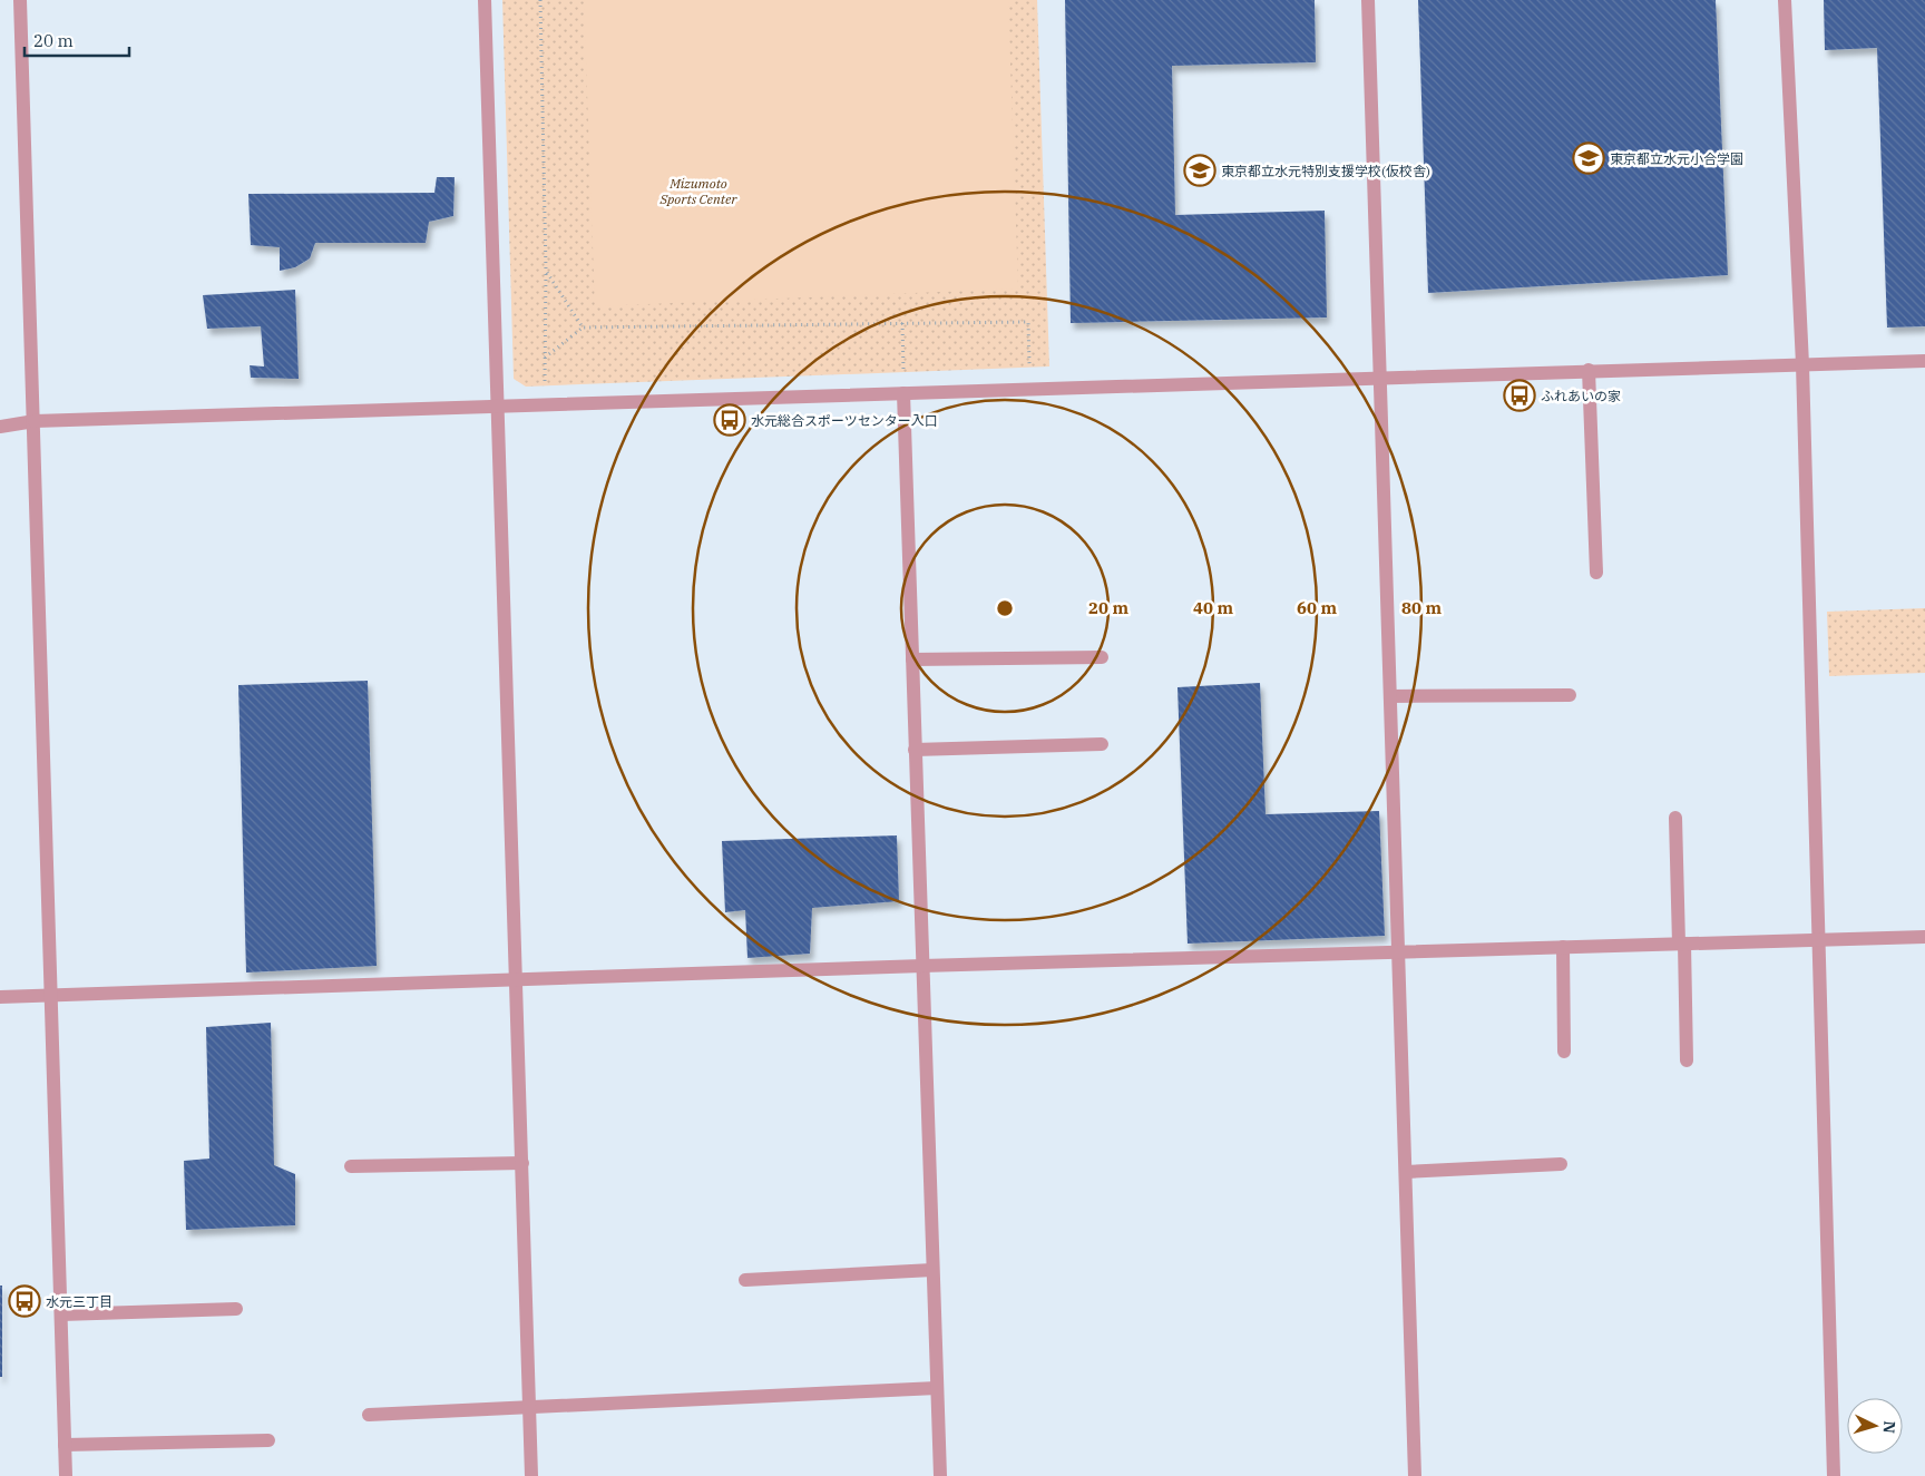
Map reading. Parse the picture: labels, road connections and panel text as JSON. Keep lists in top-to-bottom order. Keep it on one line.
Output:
{"parks":["Mizumoto Sports Center"],"places":{"school or university":["東京都立水元小合学園","東京都立水元特別支援学校(仮校舎)"],"bus stop":["ふれあいの家","水元総合スポーツセンター入口","水元三丁目"]},"scale_bar":"20 m","north":"right","rings":["20 m","40 m","60 m","80 m"]}
